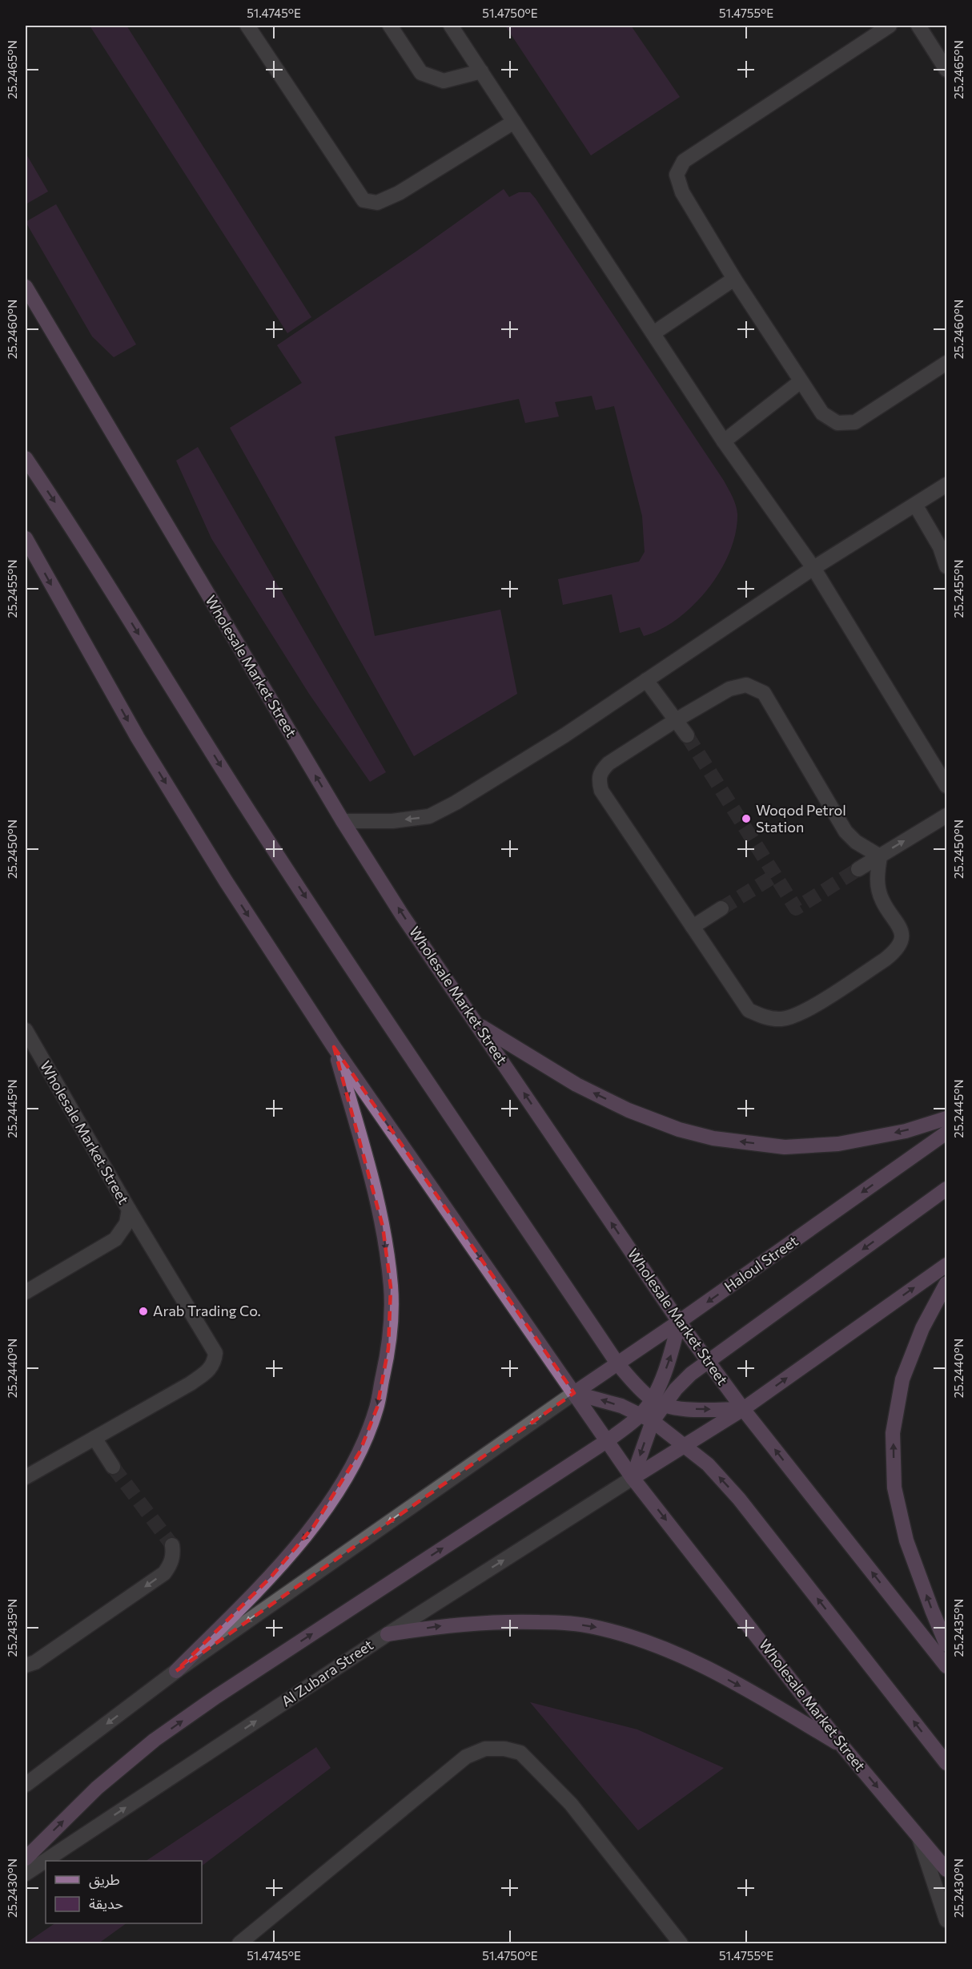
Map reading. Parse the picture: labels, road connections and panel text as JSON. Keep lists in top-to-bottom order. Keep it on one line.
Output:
{"streets":{"main road":["Wholesale Market Street","Haloul Street"],"street":["Al Zubara Street"]},"crossings":[["Wholesale Market Street","Haloul Street"],["Wholesale Market Street","Al Zubara Street"]],"places":["Woqod Petrol Station","Arab Trading Co."],"legend":["طريق","حديقة"],"coordinates":["51.4745°E","51.4750°E","51.4755°E","25.2465°N","25.2460°N","25.2455°N","25.2450°N","25.2445°N","25.2440°N","25.2435°N","25.2430°N"]}
